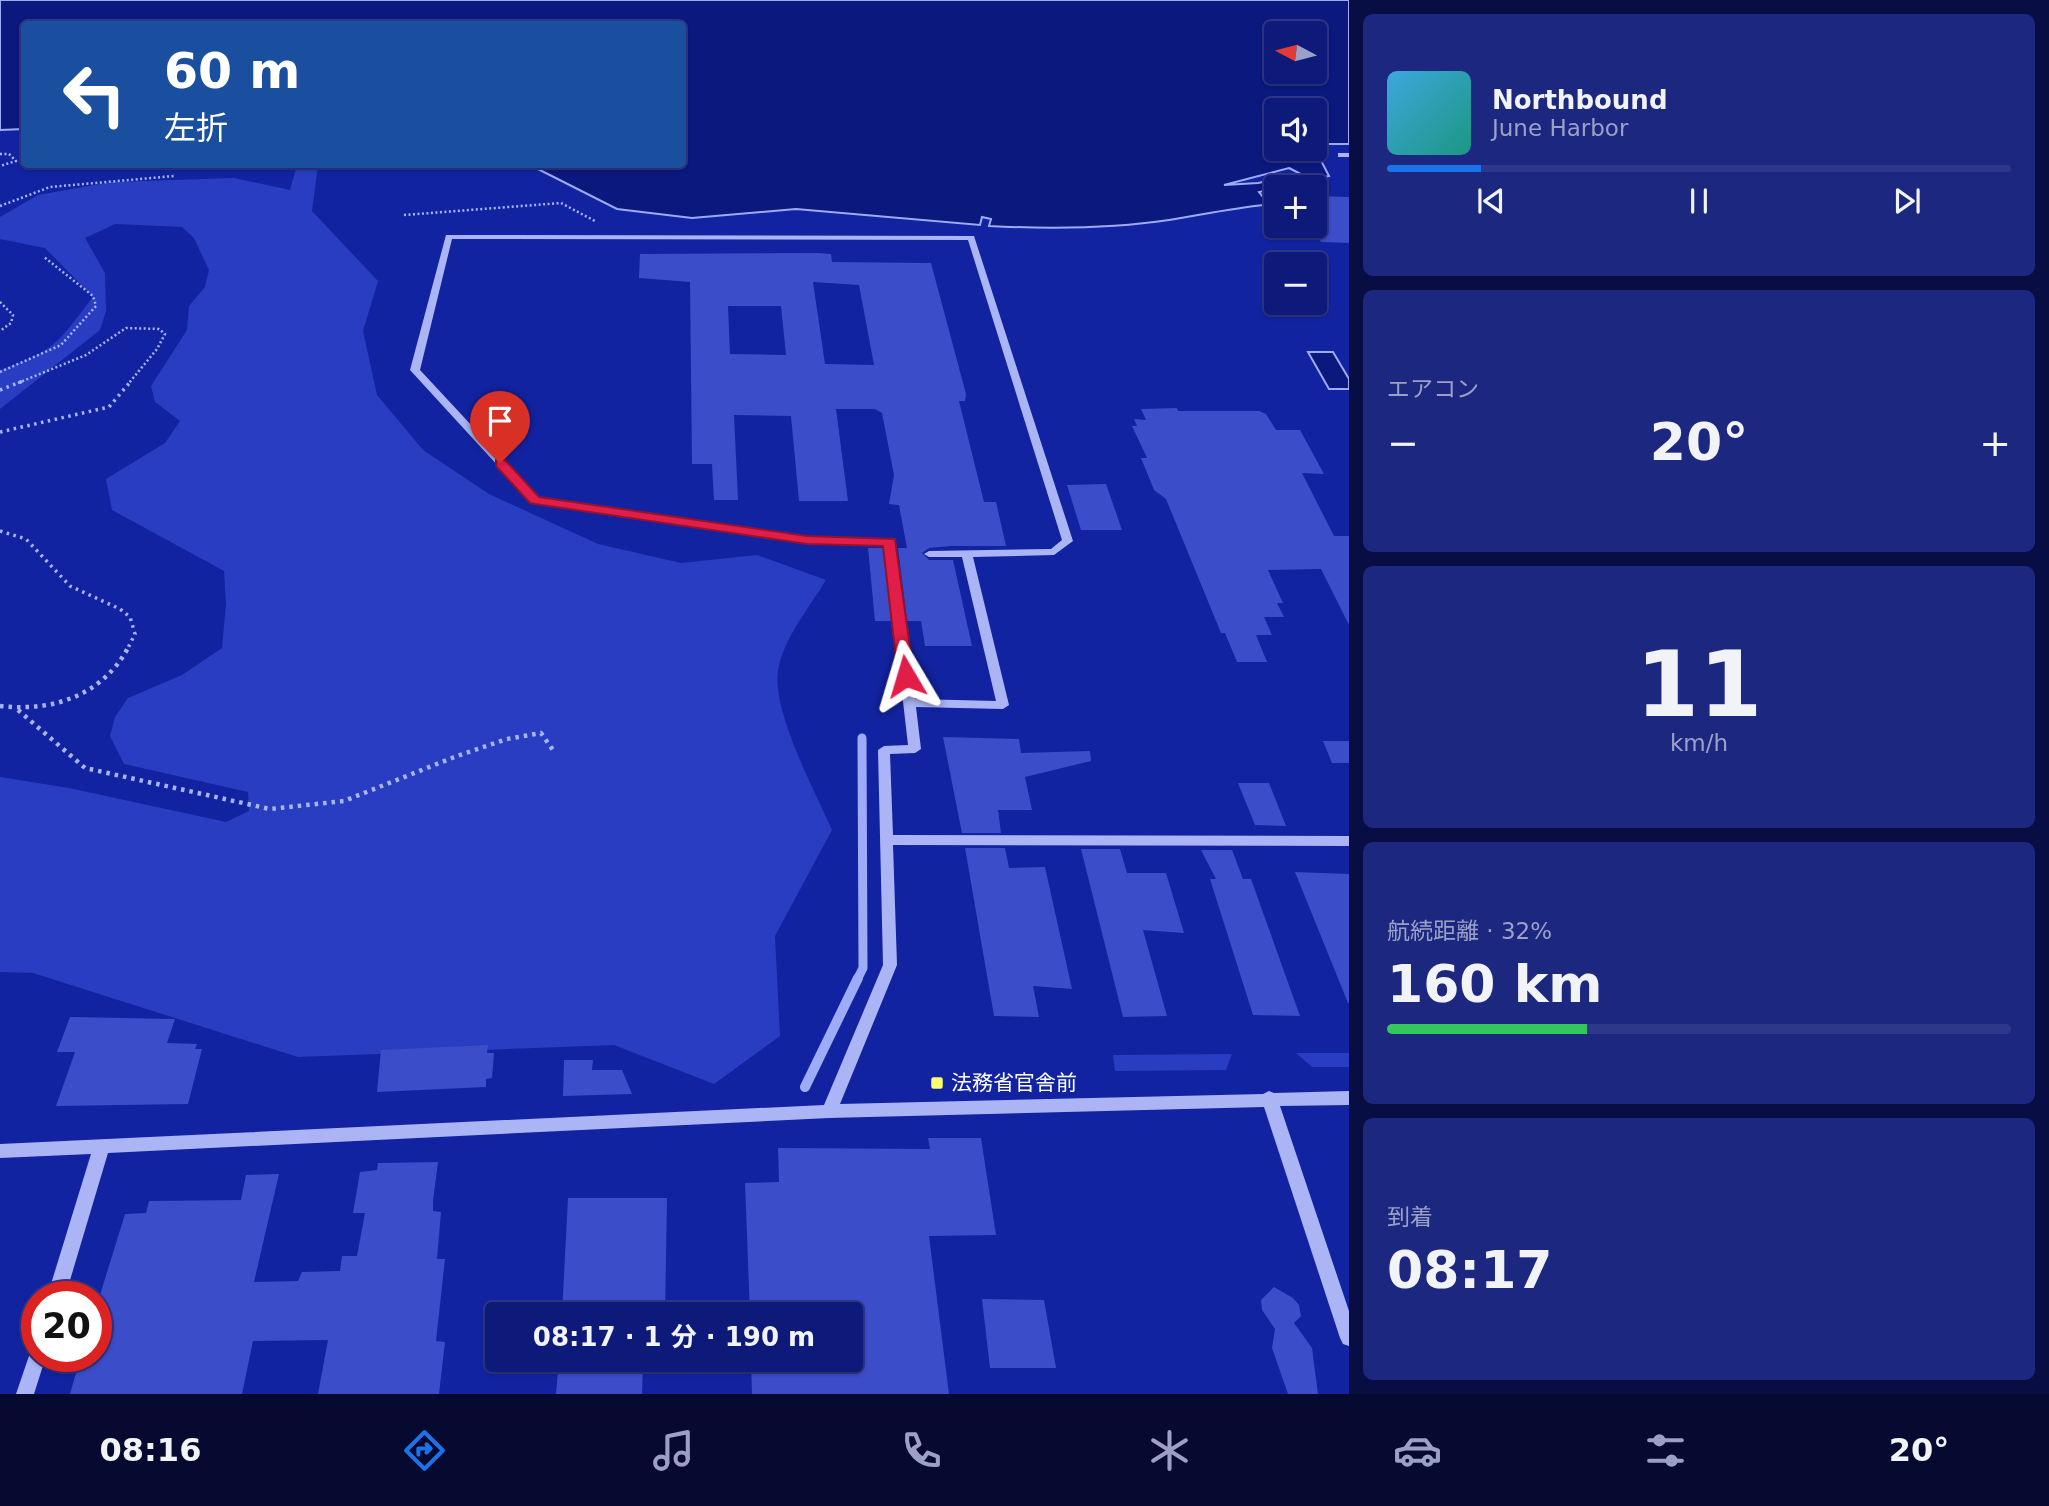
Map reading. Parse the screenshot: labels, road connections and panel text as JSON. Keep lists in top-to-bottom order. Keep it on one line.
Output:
{"places":{"transit":["法務省官舎前"]},"north":"left","page":{"map_buttons":["+","−"],"turn":["60 m","左折"],"song":["Northbound","June Harbor"],"tile":["エアコン",["11","km/h"],["航続距離 · 32%","160 km"],["到着","08:17"]],"heat":["−","20°","+"],"limit":"20","trip":"08:17 · 1 分 · 190 m","tabs":["08:16","20°"]}}
